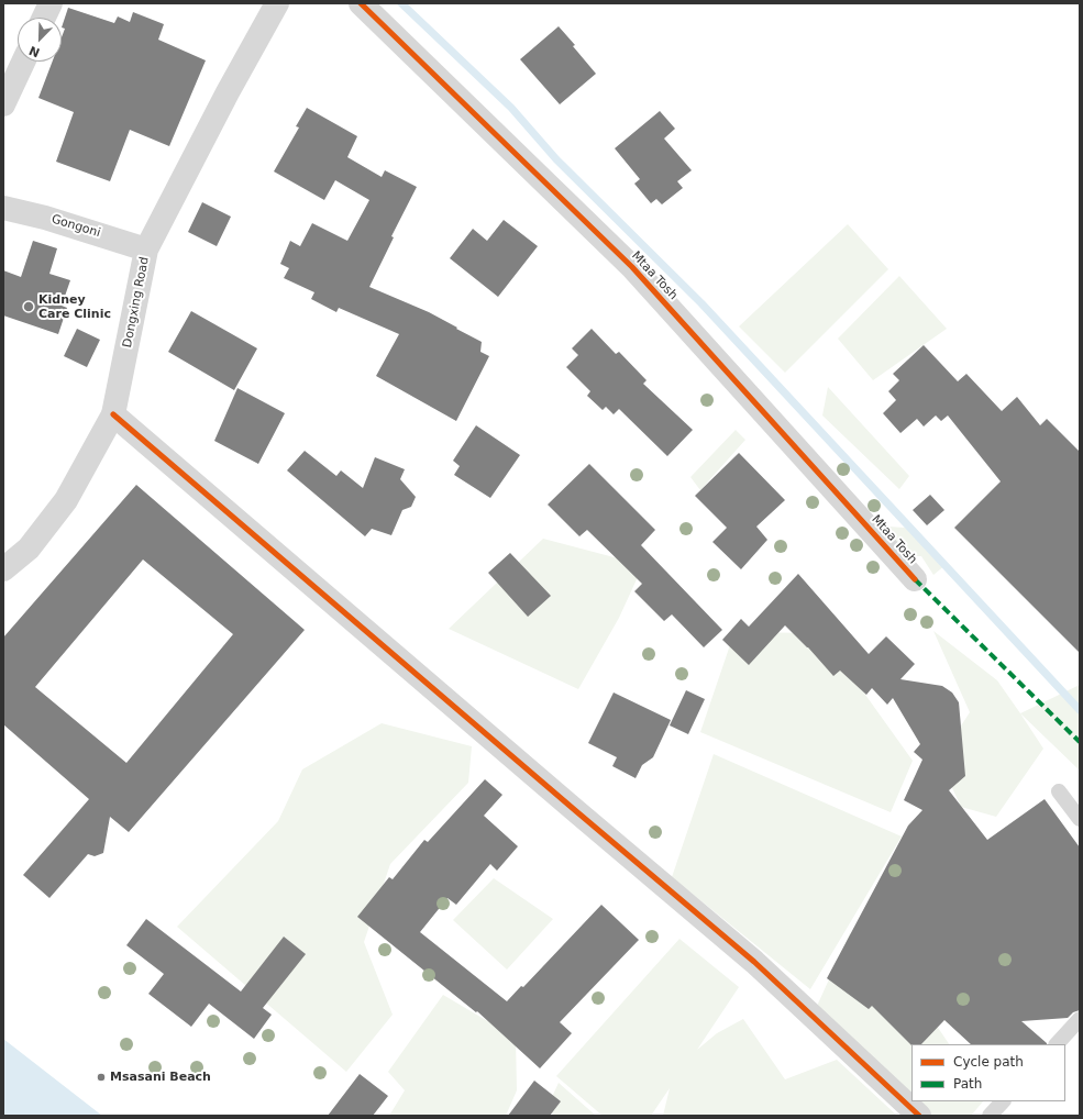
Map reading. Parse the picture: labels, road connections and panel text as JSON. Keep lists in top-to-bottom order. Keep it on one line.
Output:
{"streets":{"street":["Gongoni","Mtaa Tosh","Dongxing Road"]},"crossings":[["Gongoni","Dongxing Road"]],"places":["Kidney Care Clinic","Msasani Beach"],"legend":["Cycle path","Path"],"north":"bottom left"}
